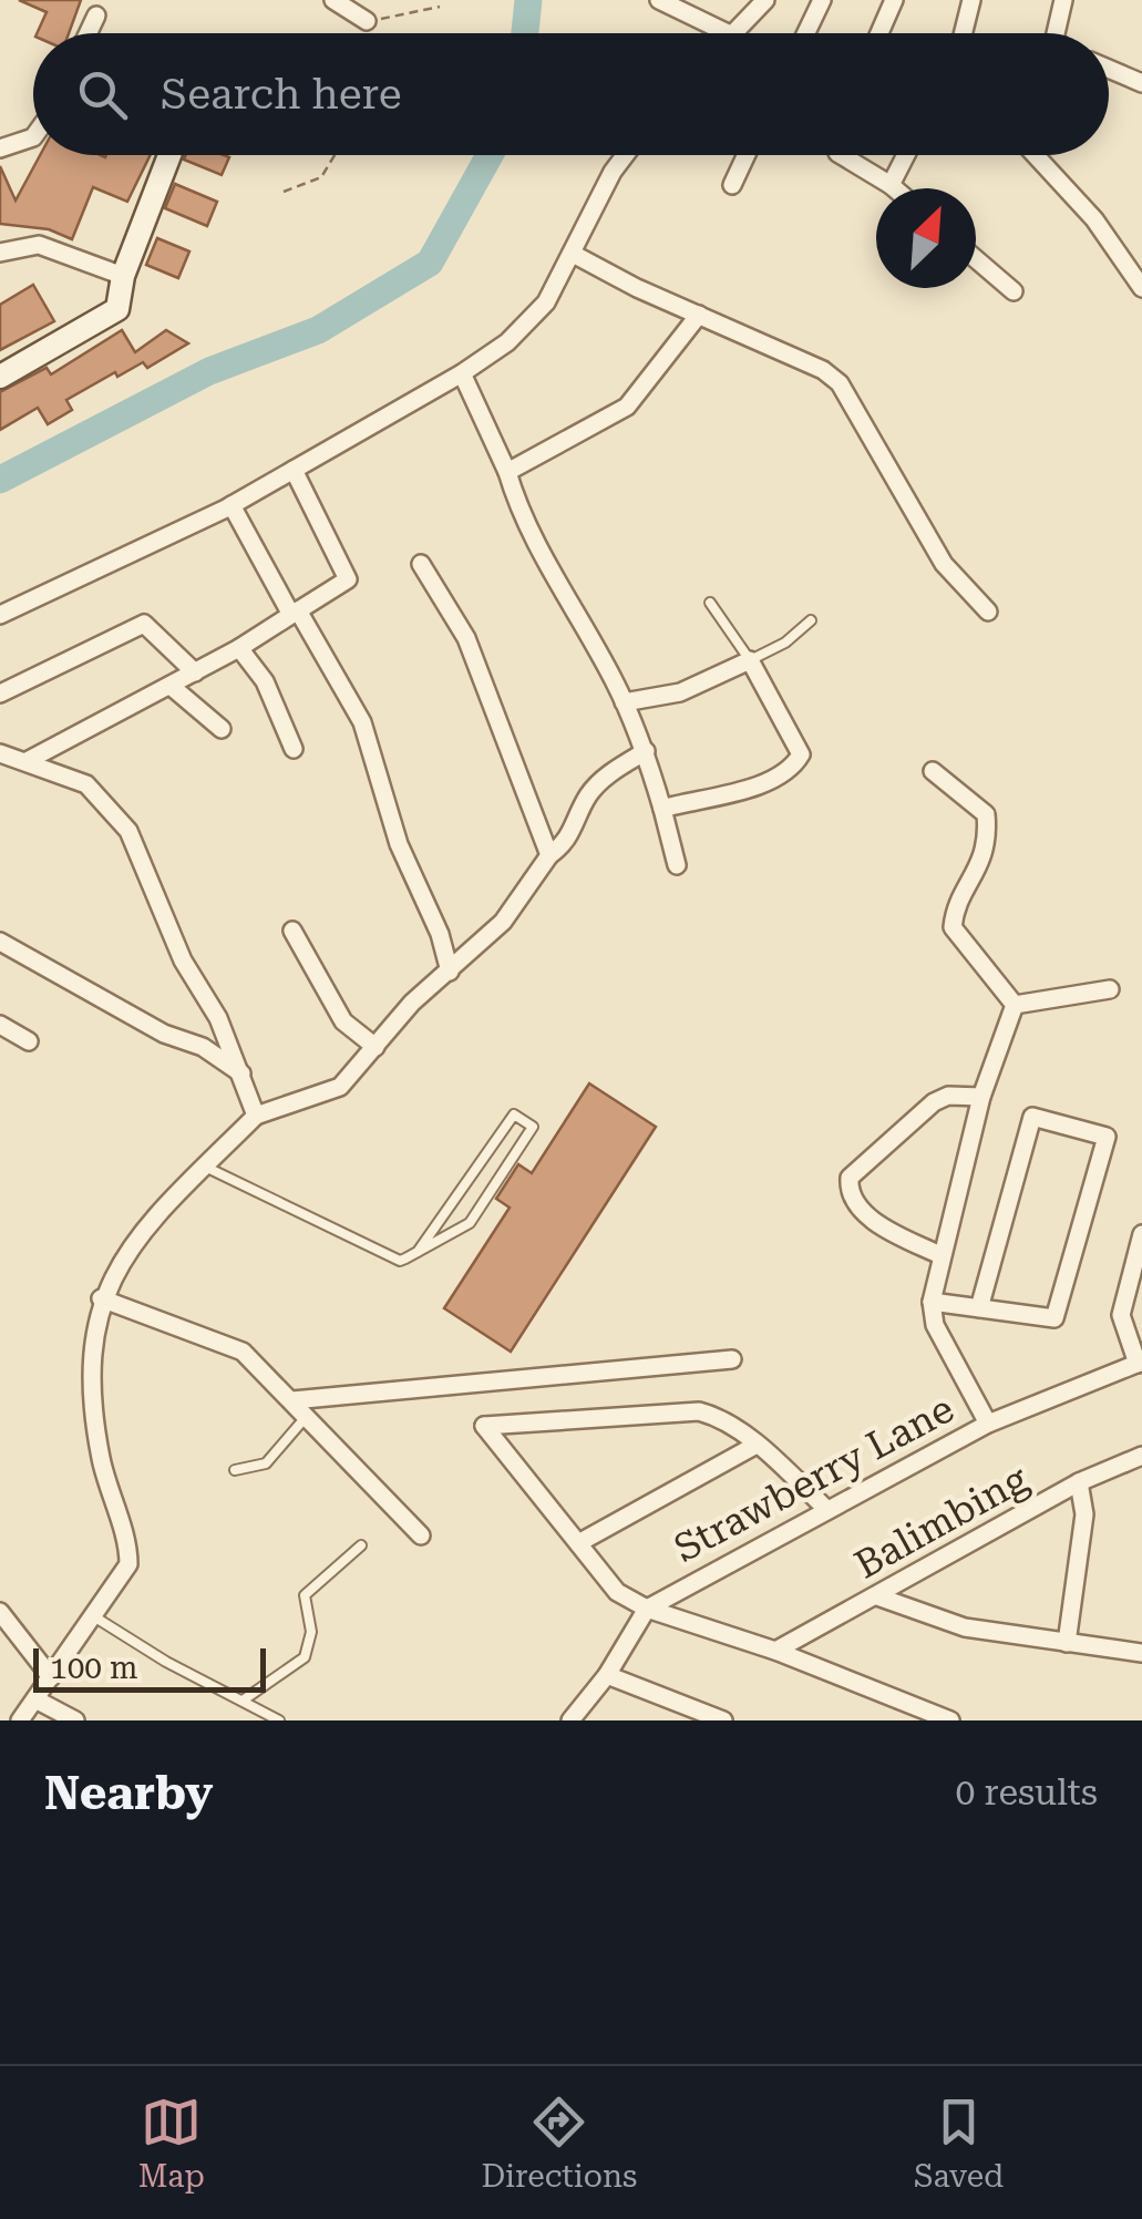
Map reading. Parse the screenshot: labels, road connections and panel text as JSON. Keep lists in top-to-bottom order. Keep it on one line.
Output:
{"streets":{"street":["Strawberry Lane","Balimbing"]},"scale_bar":"100 m","north":"top right","page":{"search":"Search here","scale":"100 m","heading":["Nearby","0 results"],"nav":["Map","Directions","Saved"]}}
